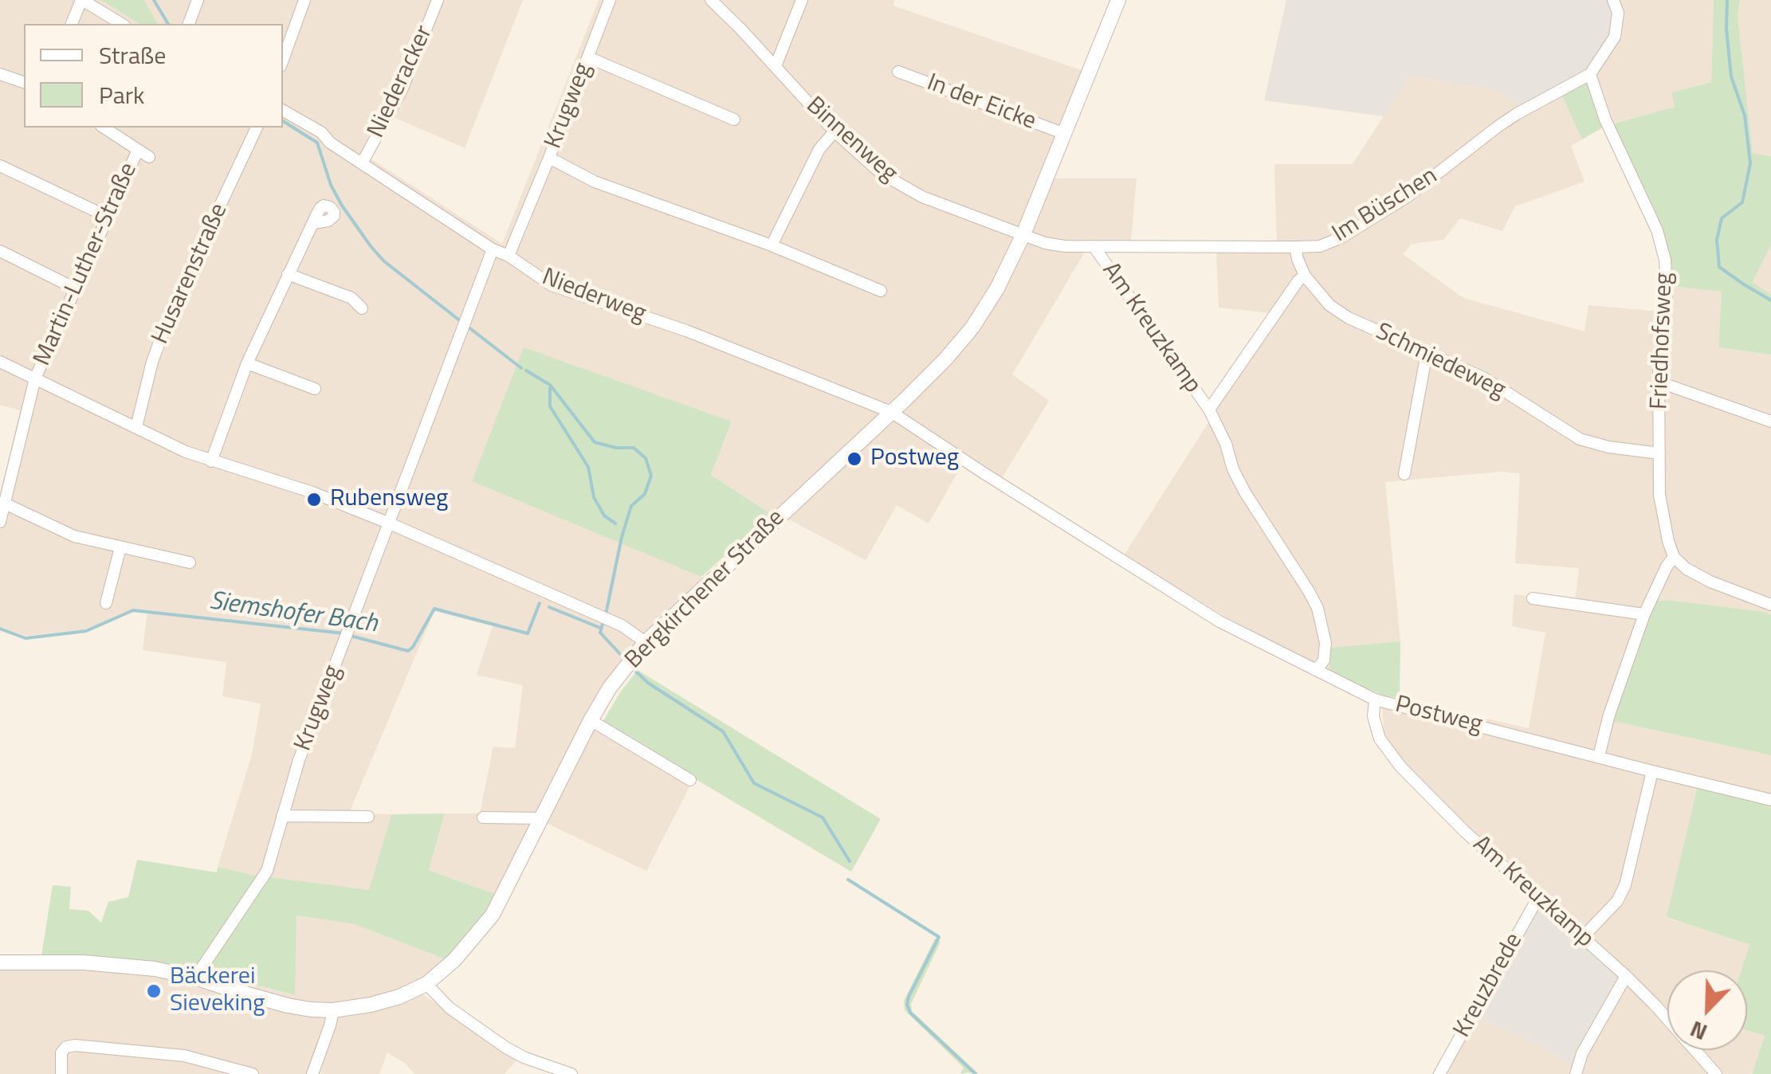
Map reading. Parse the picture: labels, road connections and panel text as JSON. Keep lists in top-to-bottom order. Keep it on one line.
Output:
{"streets":{"street":["Niederacker","In der Eicke","Krugweg","Binnenweg","Im Büschen","Martin-Luther-Straße","Husarenstraße","Niederweg","Am Kreuzkamp","Friedhofsweg","Schmiedeweg","Bergkirchener Straße","Postweg","Kreuzbrede"]},"crossings":[["Niederacker","Niederweg"],["In der Eicke","Bergkirchener Straße"],["Krugweg","Niederweg"],["Krugweg","Bergkirchener Straße"],["Binnenweg","Im Büschen"],["Binnenweg","Bergkirchener Straße"],["Im Büschen","Am Kreuzkamp"],["Im Büschen","Friedhofsweg"],["Im Büschen","Schmiedeweg"],["Im Büschen","Bergkirchener Straße"],["Niederweg","Bergkirchener Straße"],["Niederweg","Postweg"],["Am Kreuzkamp","Schmiedeweg"],["Am Kreuzkamp","Postweg"],["Am Kreuzkamp","Kreuzbrede"],["Friedhofsweg","Schmiedeweg"],["Bergkirchener Straße","Postweg"]],"water":["Siemshofer Bach"],"places":["Postweg","Rubensweg","Bäckerei Sieveking"],"legend":["Straße","Park"],"north":"bottom left"}
